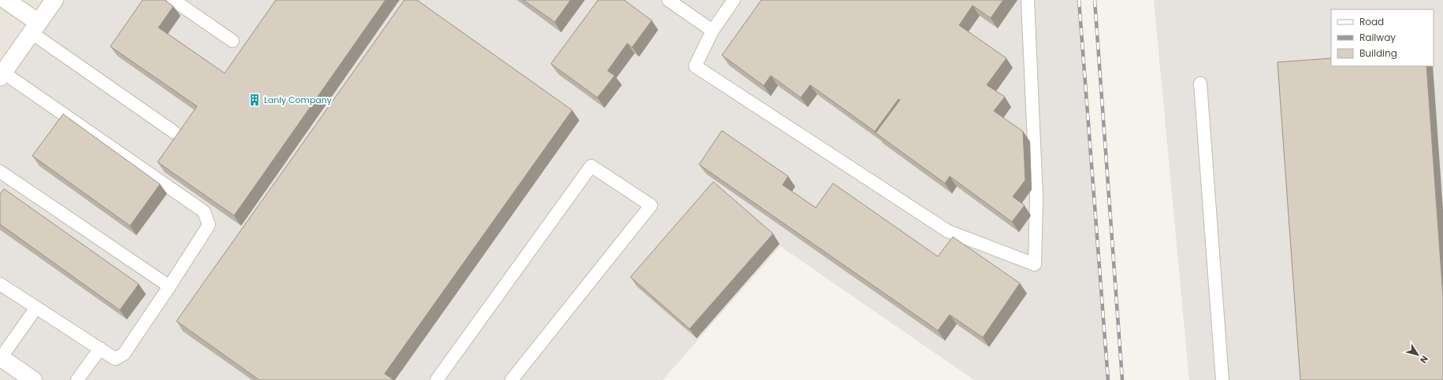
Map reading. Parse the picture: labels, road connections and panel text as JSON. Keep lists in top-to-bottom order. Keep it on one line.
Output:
{"places":{"building":["Lanly Company"]},"legend":["Road","Railway","Building"],"north":"bottom right"}
